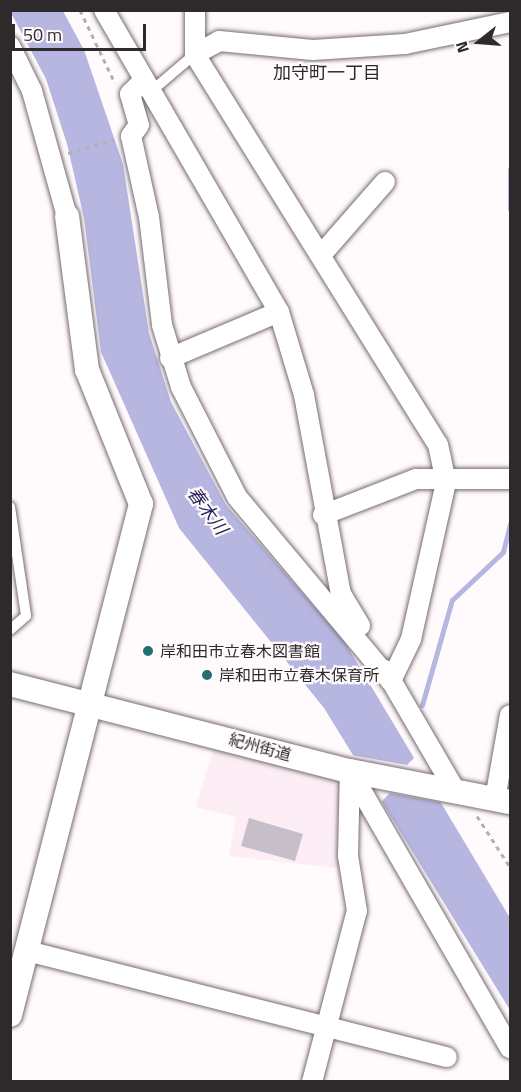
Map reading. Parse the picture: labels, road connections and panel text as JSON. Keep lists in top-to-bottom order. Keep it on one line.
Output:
{"streets":{"street":["紀州街道"]},"districts":["加守町一丁目"],"water":["春木川"],"places":["岸和田市立春木図書館","岸和田市立春木保育所"],"scale_bar":"50 m","north":"left"}
